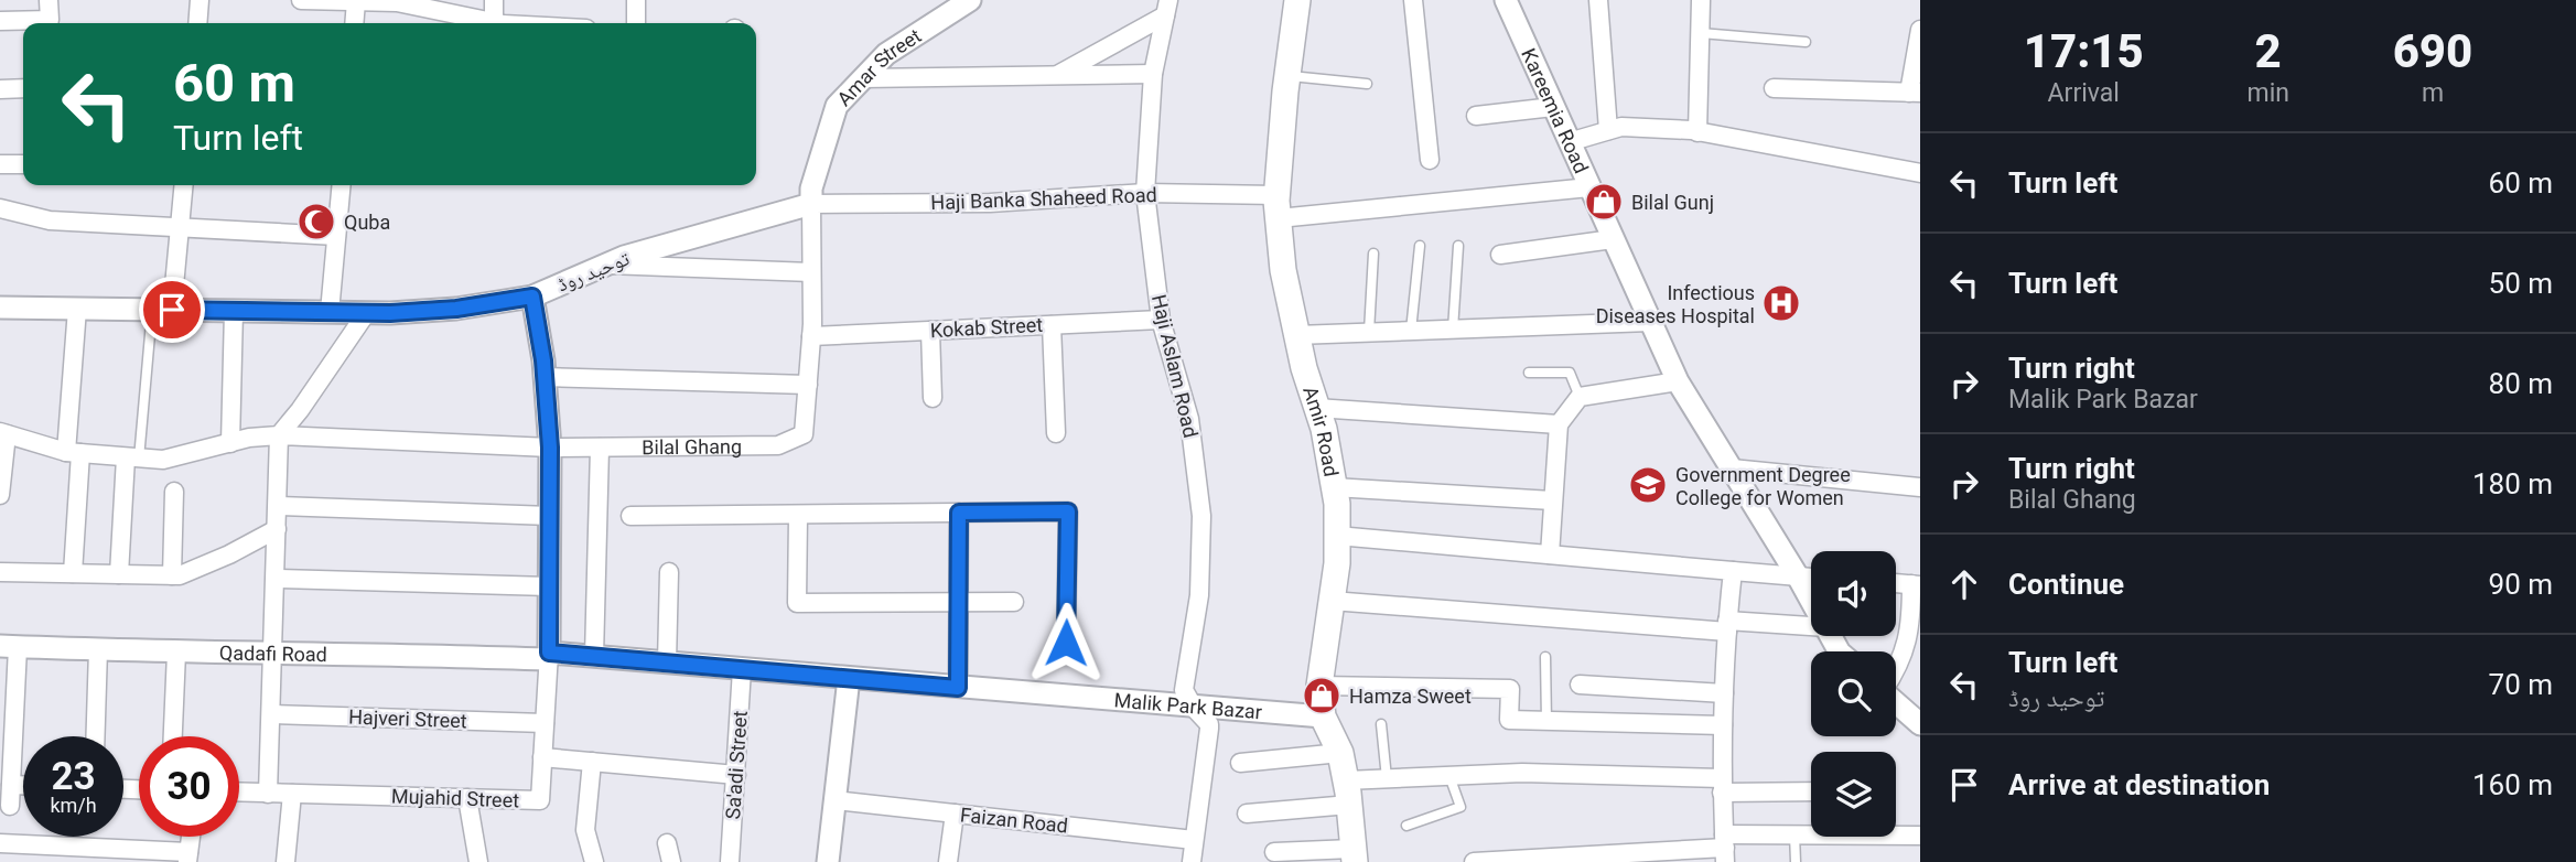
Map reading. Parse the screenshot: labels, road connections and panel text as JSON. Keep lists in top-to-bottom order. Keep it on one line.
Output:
{"streets":{"main road":["Amir Road"],"street":["Amar Street","Kareemia Road","Haji Banka Shaheed Road","توحید روڈ","Kokab Street","Haji Aslam Road","Bilal Ghang","Qadafi Road","Malik Park Bazar","Hajveri Street","Sa'adi Street","Mujahid Street","Faizan Road"]},"crossings":[["Amar Street","Haji Banka Shaheed Road"],["Amar Street","توحید روڈ"],["Amar Street","Bilal Ghang"],["Kareemia Road","Haji Banka Shaheed Road"],["Haji Banka Shaheed Road","توحید روڈ"],["Haji Banka Shaheed Road","Haji Aslam Road"],["Haji Banka Shaheed Road","Amir Road"],["Haji Banka Shaheed Road","Bilal Ghang"],["توحید روڈ","Bilal Ghang"],["Kokab Street","Haji Aslam Road"],["Kokab Street","Bilal Ghang"],["Haji Aslam Road","Malik Park Bazar"],["Haji Aslam Road","Faizan Road"],["Amir Road","Malik Park Bazar"],["Qadafi Road","Malik Park Bazar"],["Qadafi Road","Mujahid Street"],["Malik Park Bazar","Sa'adi Street"],["Malik Park Bazar","Mujahid Street"],["Hajveri Street","Mujahid Street"]],"places":{"shop":["Bilal Gunj","Hamza Sweet"],"mosque":["Quba"],"hospital":["Infectious Diseases Hospital"],"school or university":["Government Degree College for Women"]},"page":{"eta":["17:15","Arrival","2","min","690","m"],"turn":["60 m","Turn left"],"list":[{"name":"Turn left","value":"60 m"},{"name":"Turn left","value":"50 m"},{"name":"Turn right","note":"Malik Park Bazar","value":"80 m"},{"name":"Turn right","note":"Bilal Ghang","value":"180 m"},{"name":"Continue","value":"90 m"},{"name":"Turn left","note":"توحید روڈ","value":"70 m"},{"name":"Arrive at destination","value":"160 m"}],"speed":"23 km/h","limit":"30"}}
